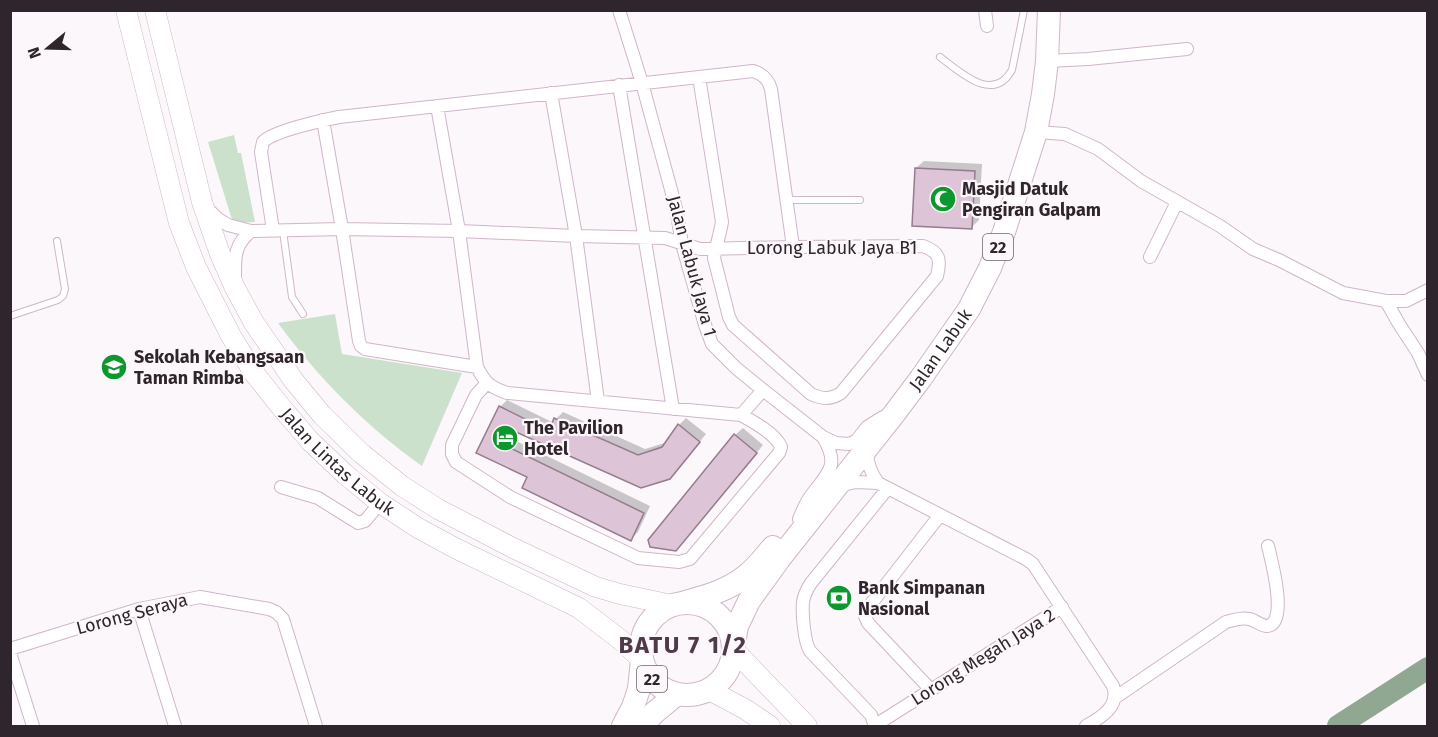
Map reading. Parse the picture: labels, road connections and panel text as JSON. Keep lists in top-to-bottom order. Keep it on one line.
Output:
{"streets":{"highway":["22","Jalan Labuk"],"main road":["Jalan Lintas Labuk"],"street":["Lorong Labuk Jaya B1","Jalan Labuk Jaya 1","Lorong Seraya","Lorong Megah Jaya 2"]},"crossings":[["22","Jalan Labuk"],["22","Jalan Lintas Labuk"],["Lorong Labuk Jaya B1","Jalan Labuk Jaya 1"],["Jalan Labuk","Jalan Lintas Labuk"]],"districts":["BATU 7 1/2"],"places":{"mosque":["Masjid Datuk Pengiran Galpam"],"school or university":["Sekolah Kebangsaan Taman Rimba"],"hotel":["The Pavilion Hotel"],"bank":["Bank Simpanan Nasional"]},"north":"left"}
